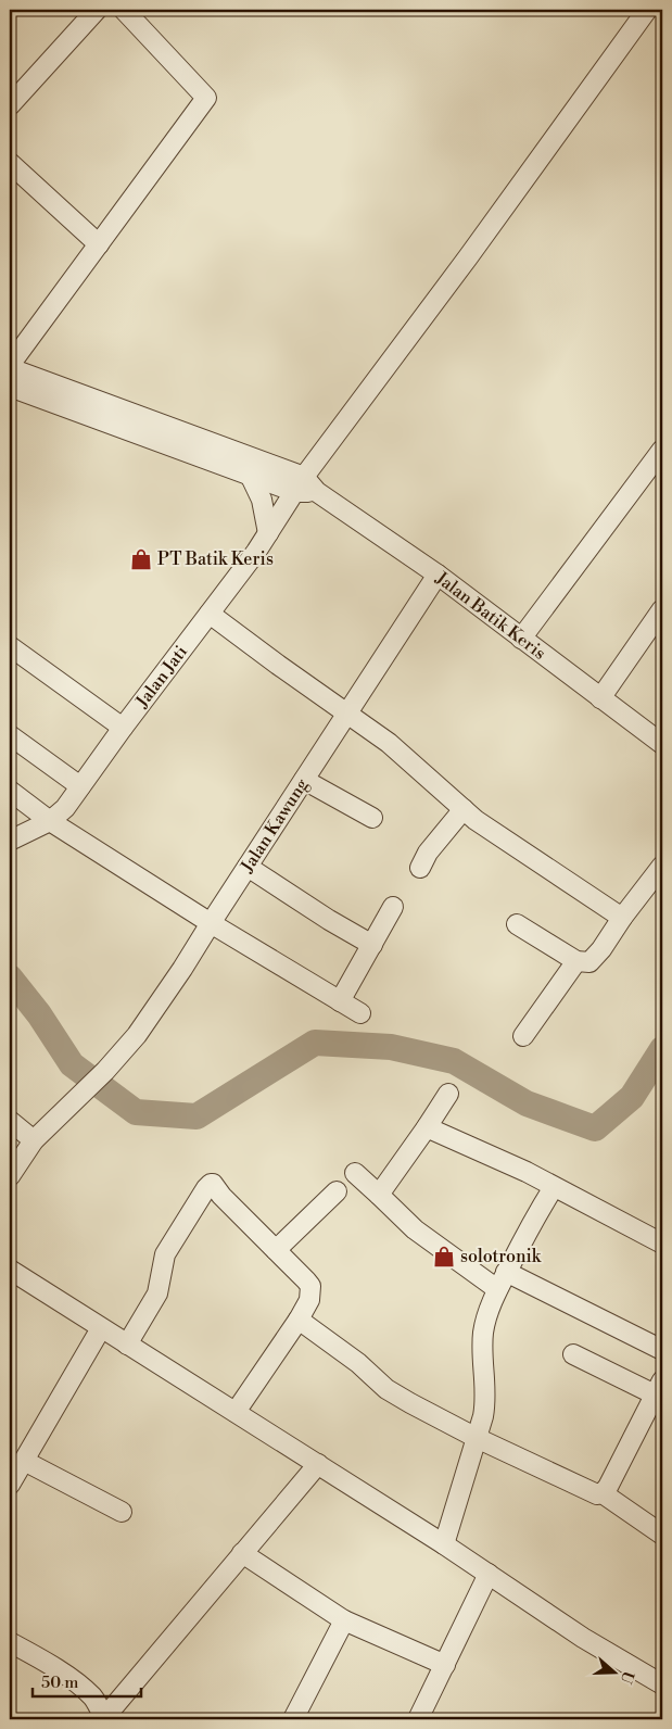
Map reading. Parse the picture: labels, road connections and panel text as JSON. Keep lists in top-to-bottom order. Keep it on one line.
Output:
{"streets":{"street":["Jalan Batik Keris","Jalan Jati","Jalan Kawung"]},"crossings":[["Jalan Batik Keris","Jalan Jati"],["Jalan Batik Keris","Jalan Kawung"]],"places":{"shop":["PT Batik Keris","solotronik"]},"scale_bar":"50 m","north":"right"}
